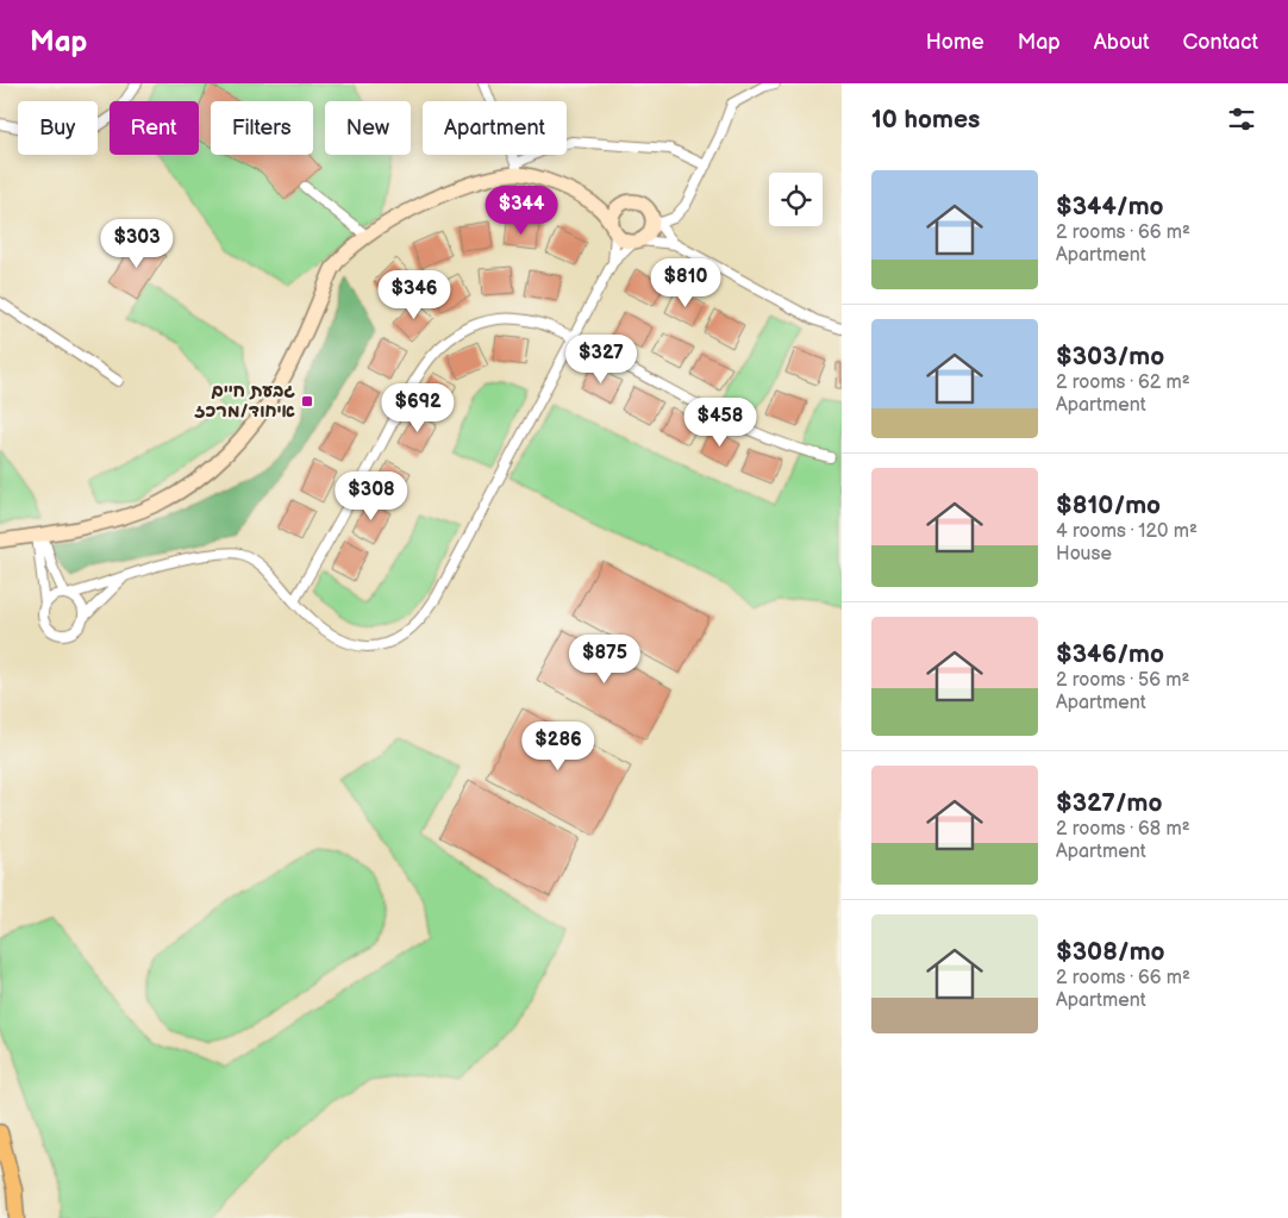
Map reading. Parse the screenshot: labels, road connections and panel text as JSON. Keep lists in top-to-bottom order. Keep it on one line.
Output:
{"places":{"transit":["גבעת חיים איחוד/מרכז"]},"page":{"header":"Map","nav":["Home","Map","About","Contact"],"heading":"10 homes","chip":["Buy","Rent","Filters","New","Apartment"],"list":[{"name":"$344/mo","note":"2 rooms · 66 m² · Apartment"},{"name":"$303/mo","note":"2 rooms · 62 m² · Apartment"},{"name":"$810/mo","note":"4 rooms · 120 m² · House"},{"name":"$346/mo","note":"2 rooms · 56 m² · Apartment"},{"name":"$327/mo","note":"2 rooms · 68 m² · Apartment"},{"name":"$308/mo","note":"2 rooms · 66 m² · Apartment"}],"price":["$344","$303","$810","$346","$327","$692","$458","$308","$875","$286"]}}
